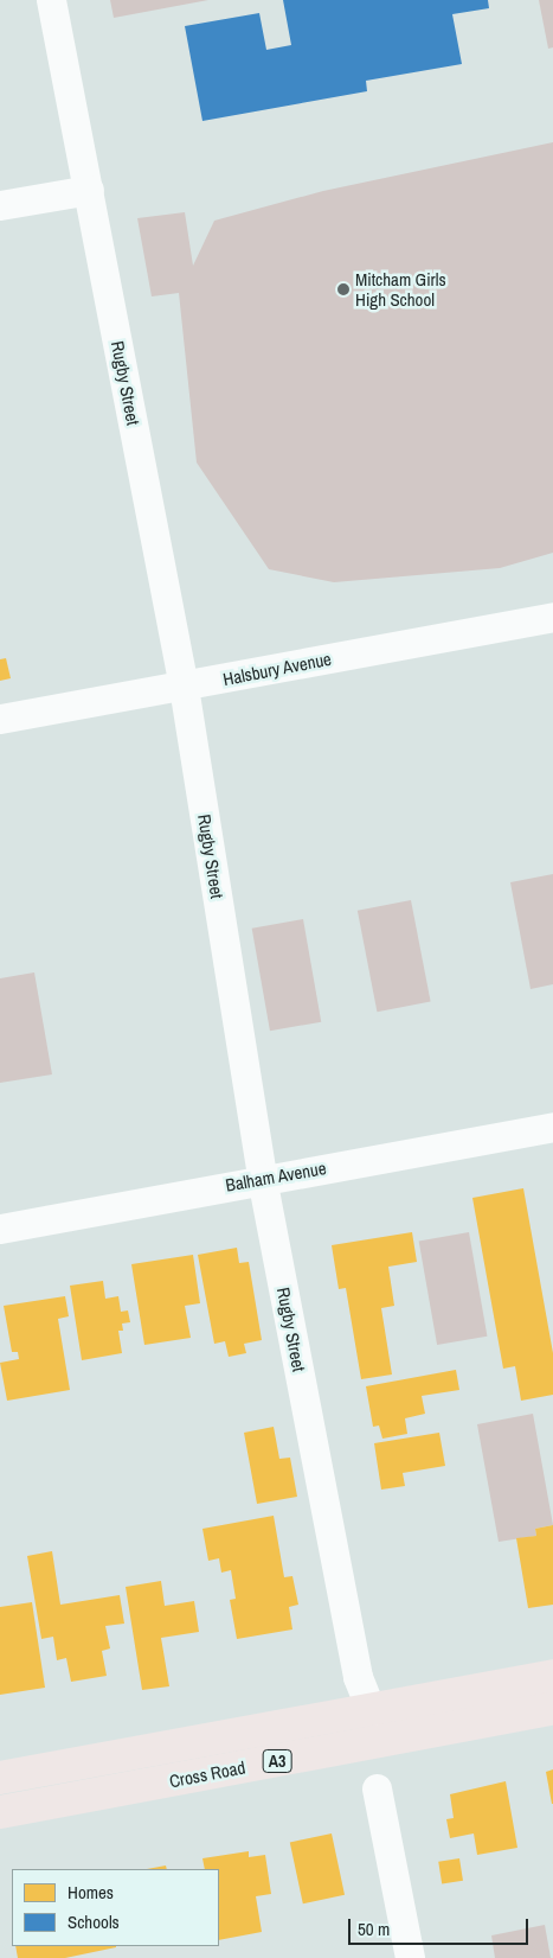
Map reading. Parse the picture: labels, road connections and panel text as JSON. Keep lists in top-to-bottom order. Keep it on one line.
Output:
{"streets":{"highway":["A3","Cross Road"],"street":["Rugby Street","Halsbury Avenue","Balham Avenue"]},"crossings":[["Rugby Street","Halsbury Avenue"],["Rugby Street","Balham Avenue"],["Rugby Street","Cross Road"]],"places":["Mitcham Girls High School"],"legend":["Homes","Schools"],"scale_bar":"50 m"}
